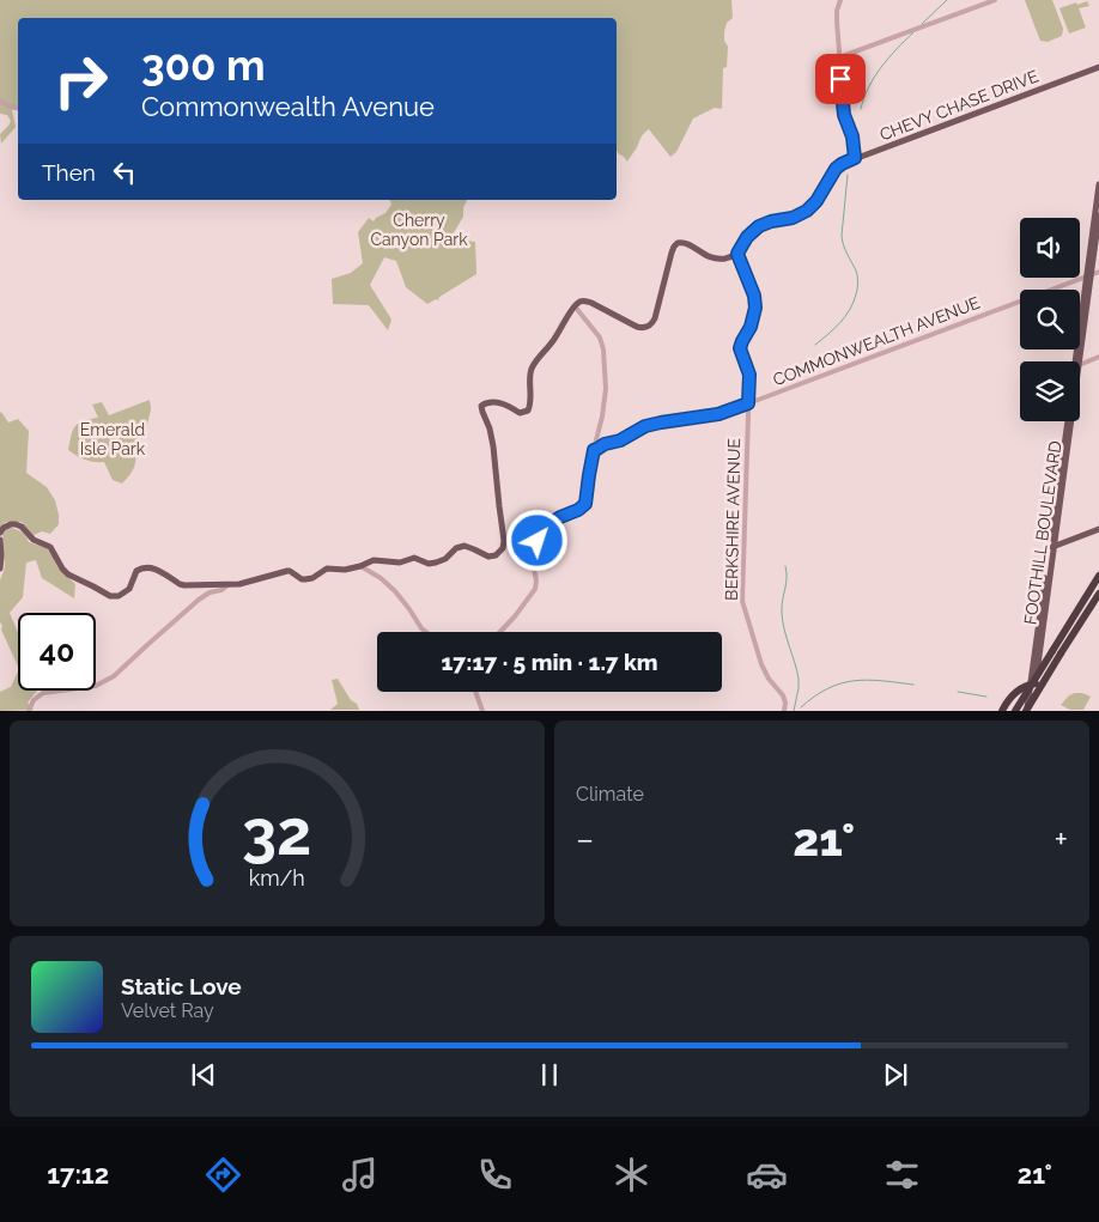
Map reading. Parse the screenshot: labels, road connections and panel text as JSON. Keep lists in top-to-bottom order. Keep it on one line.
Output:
{"streets":{"main road":["CHEVY CHASE DRIVE","FOOTHILL BOULEVARD"],"street":["COMMONWEALTH AVENUE","BERKSHIRE AVENUE"]},"crossings":[["CHEVY CHASE DRIVE","BERKSHIRE AVENUE"],["COMMONWEALTH AVENUE","BERKSHIRE AVENUE"],["COMMONWEALTH AVENUE","FOOTHILL BOULEVARD"]],"parks":["Cherry Canyon Park","Emerald Isle Park"],"page":{"turn":["300 m","Commonwealth Avenue"],"then":"Then","limit":"40","trip":"17:17 · 5 min · 1.7 km","tile":"Climate","heat":["−","21°","+"],"song":["Static Love","Velvet Ray"],"tabs":["17:12","21°"],"gauge":["32","km/h"]}}
